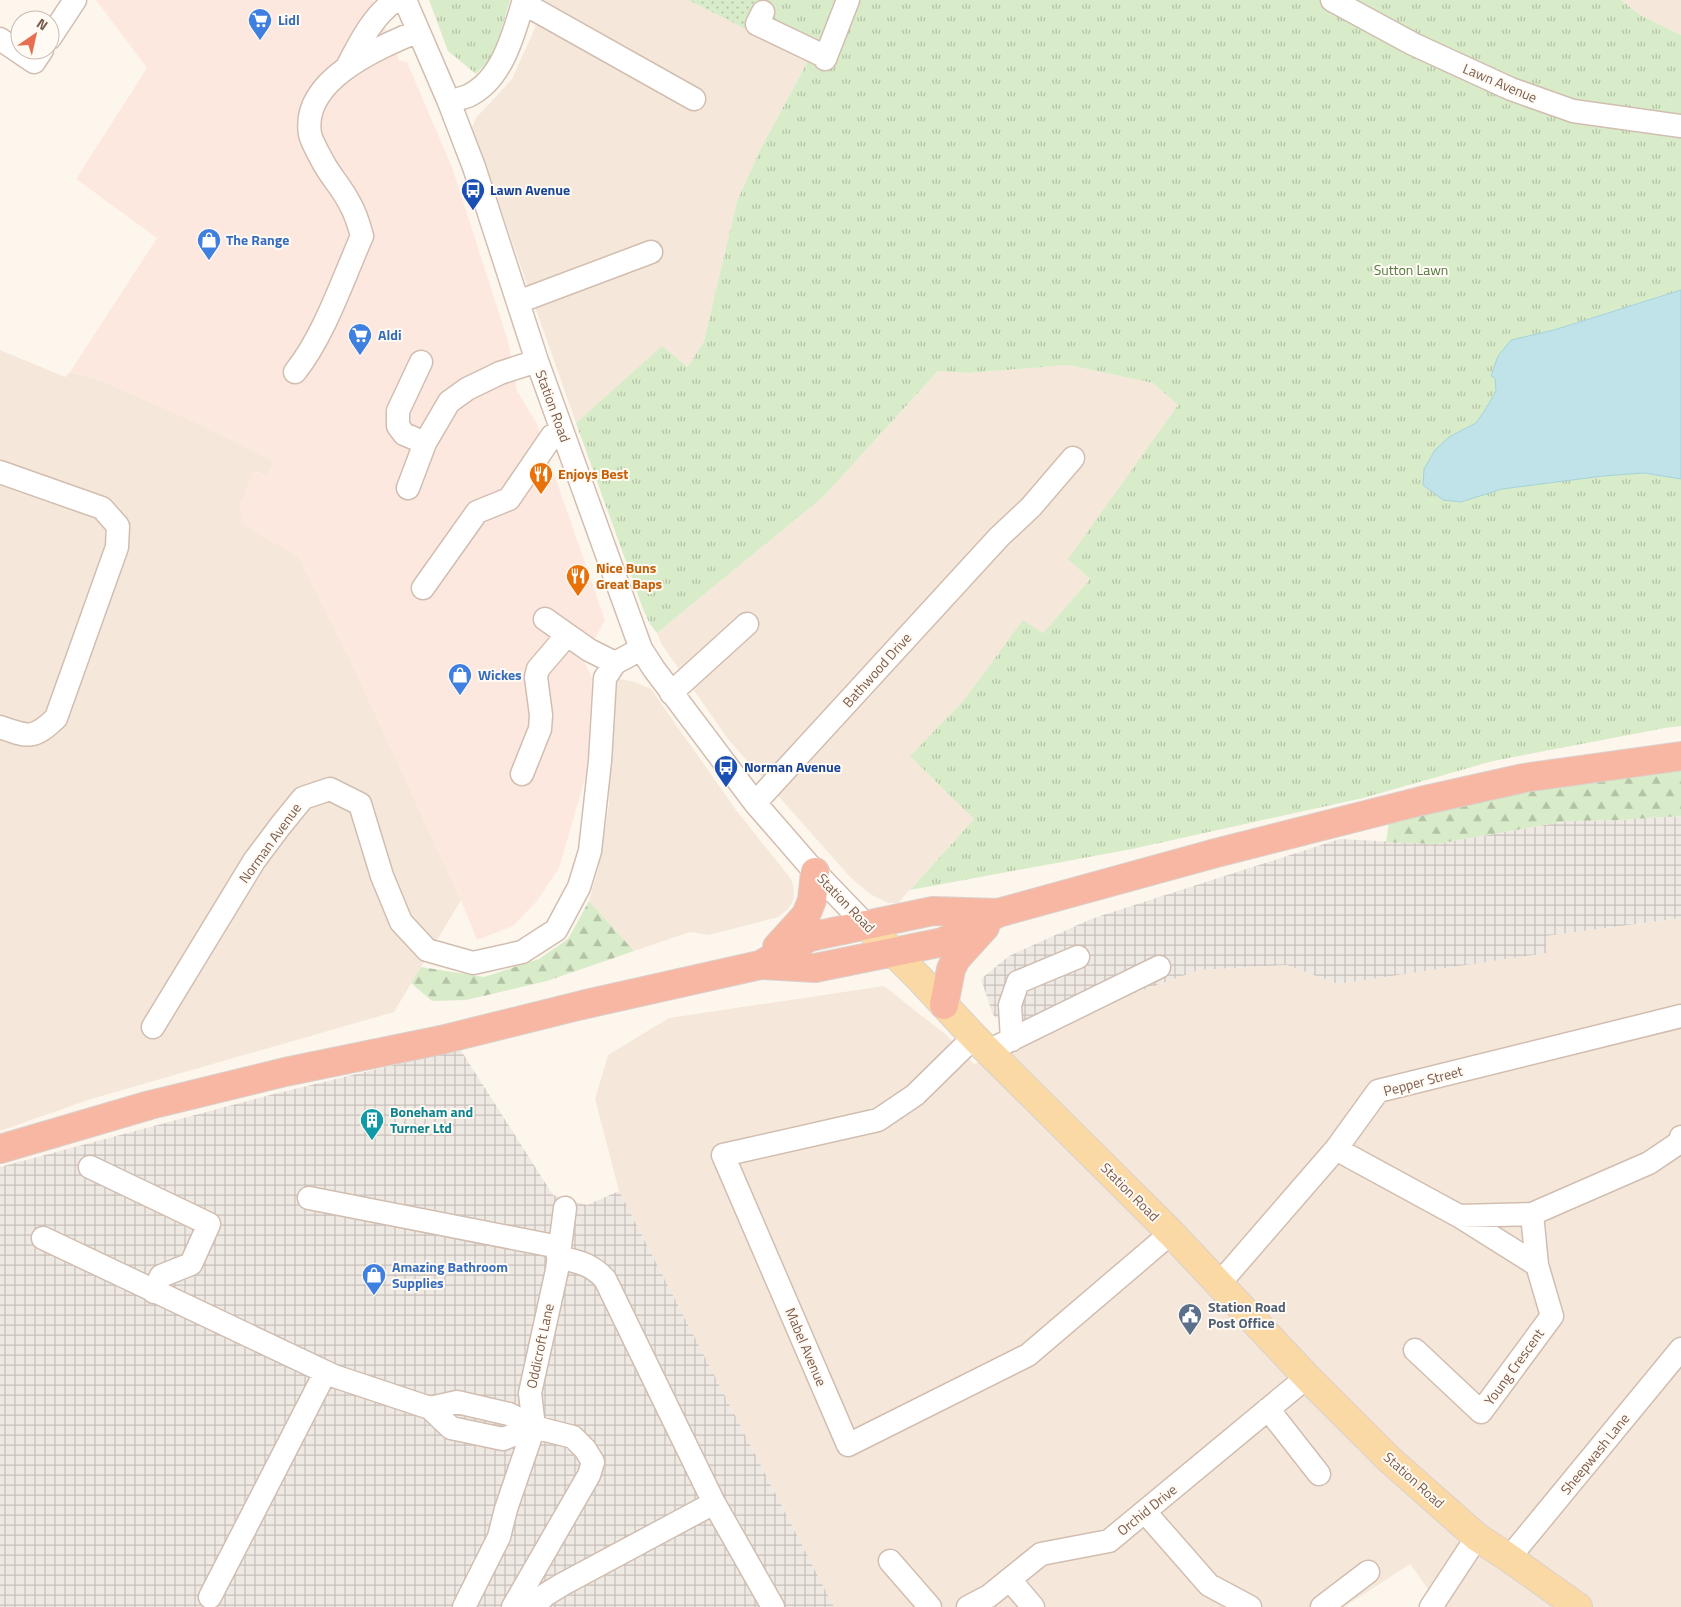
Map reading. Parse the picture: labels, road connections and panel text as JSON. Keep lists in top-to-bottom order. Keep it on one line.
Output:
{"streets":{"main road":["Station Road"],"street":["Lawn Avenue","Bathwood Drive","Norman Avenue","Pepper Street","Oddicroft Lane","Mabel Avenue","Young Crescent","Sheepwash Lane","Orchid Drive"]},"crossings":[["Station Road","Bathwood Drive"],["Station Road","Pepper Street"],["Station Road","Mabel Avenue"],["Station Road","Sheepwash Lane"],["Station Road","Orchid Drive"]],"parks":["Sutton Lawn"],"places":{"supermarket":["Lidl","Aldi"],"bus stop":["Lawn Avenue","Norman Avenue"],"shop":["The Range","Wickes","Amazing Bathroom Supplies"],"restaurant":["Enjoys Best","Nice Buns Great Baps"],"building":["Boneham and Turner Ltd"],"public building":["Station Road Post Office"]},"north":"top right"}
